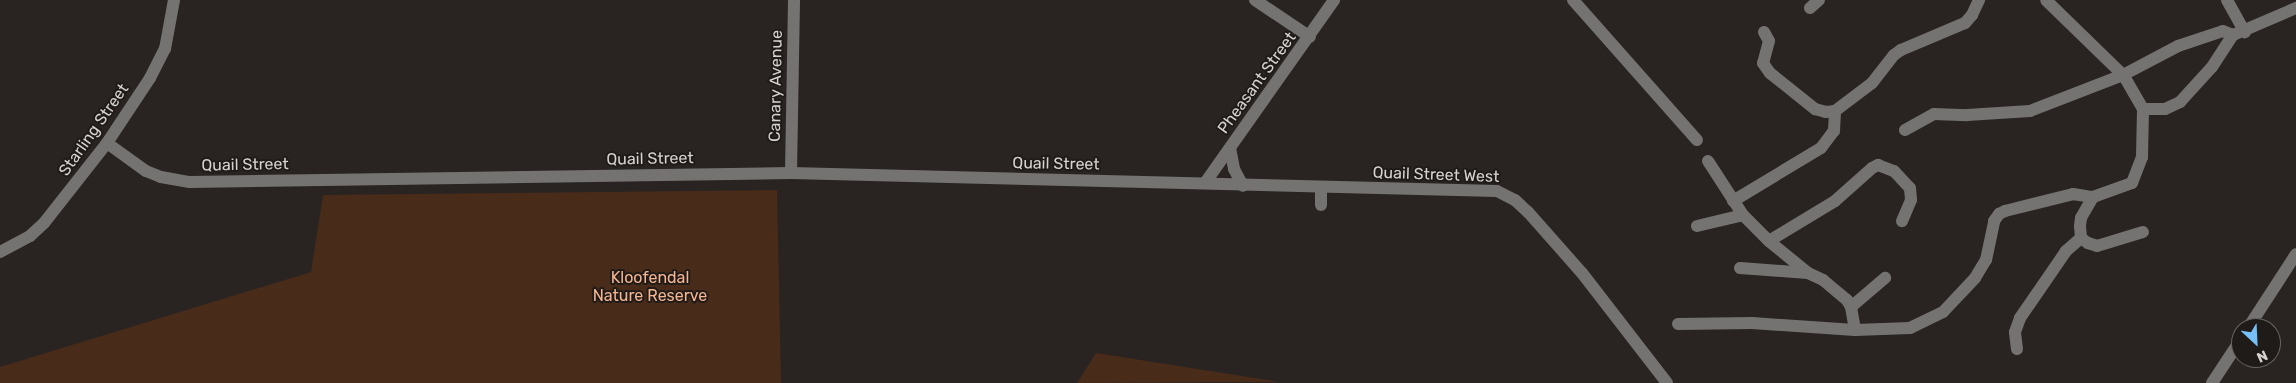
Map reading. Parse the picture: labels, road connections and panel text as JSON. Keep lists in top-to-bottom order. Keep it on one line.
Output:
{"streets":{"street":["Pheasant Street","Canary Avenue","Starling Street","Quail Street","Quail Street West"]},"crossings":[["Pheasant Street","Quail Street"],["Pheasant Street","Quail Street West"],["Canary Avenue","Quail Street"],["Starling Street","Quail Street"],["Quail Street","Quail Street West"]],"parks":["Kloofendal Nature Reserve"],"north":"bottom right"}
